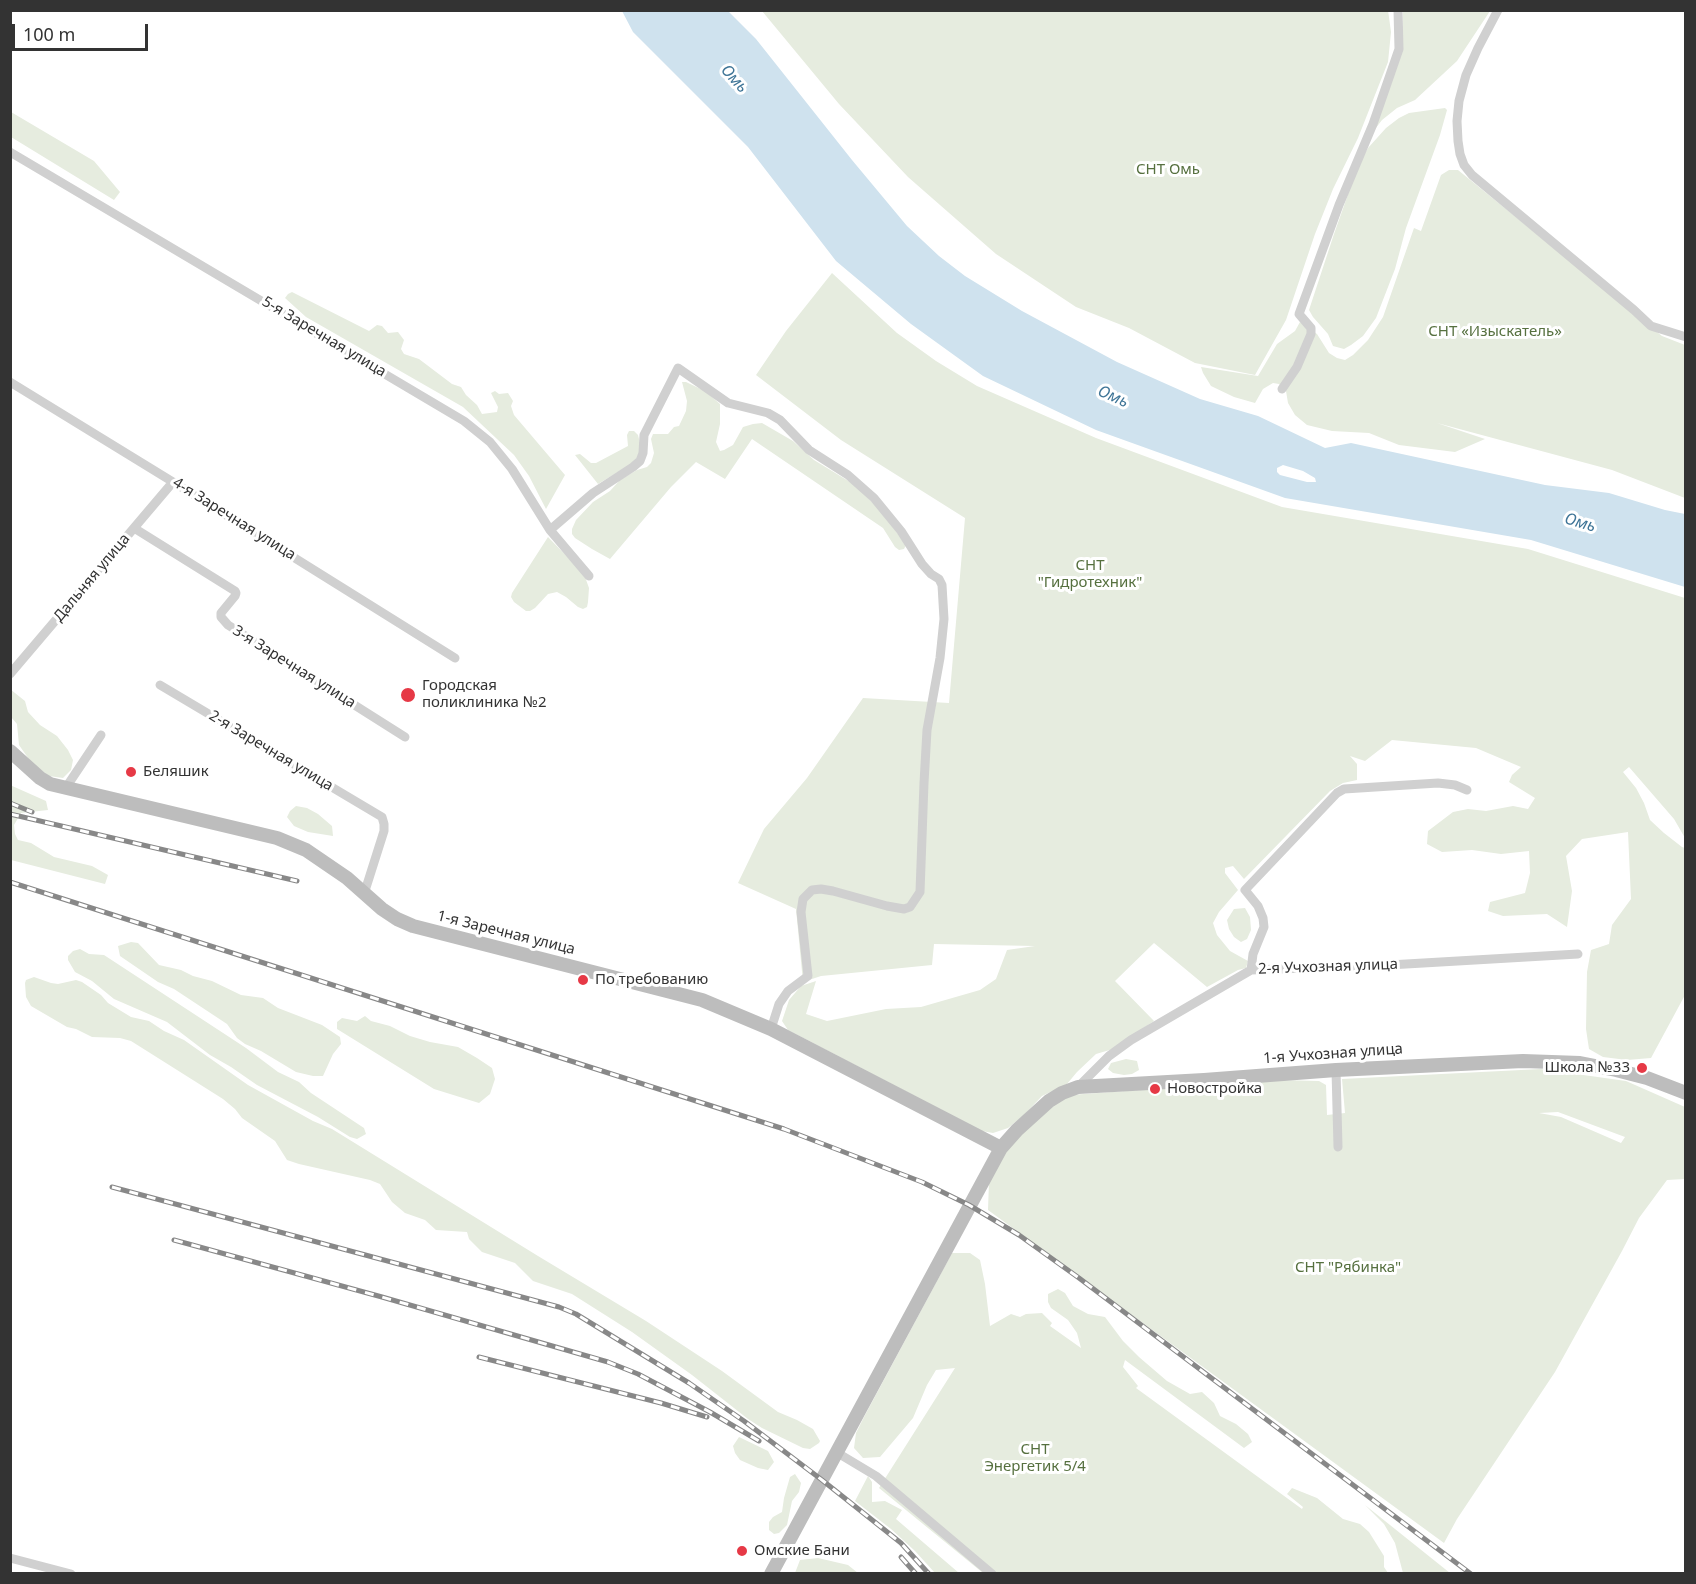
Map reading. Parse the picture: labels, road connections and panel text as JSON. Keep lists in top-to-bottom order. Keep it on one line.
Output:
{"streets":{"street":["5-я Заречная улица","4-я Заречная улица","Дальняя улица","3-я Заречная улица","2-я Заречная улица","1-я Заречная улица","2-я Учхозная улица","1-я Учхозная улица"]},"crossings":[["4-я Заречная улица","Дальняя улица"],["Дальняя улица","3-я Заречная улица"],["2-я Заречная улица","1-я Заречная улица"],["1-я Заречная улица","1-я Учхозная улица"],["2-я Учхозная улица","1-я Учхозная улица"]],"water":["Омь"],"parks":["СНТ Омь","СНТ «Изыскатель»","СНТ \"Гидротехник\"","СНТ \"Рябинка\"","СНТ Энергетик 5/4"],"places":["Городская поликлиника №2","Беляшик","По требованию","Школа №33","Новостройка","Омские Бани"],"scale_bar":"100 m"}
